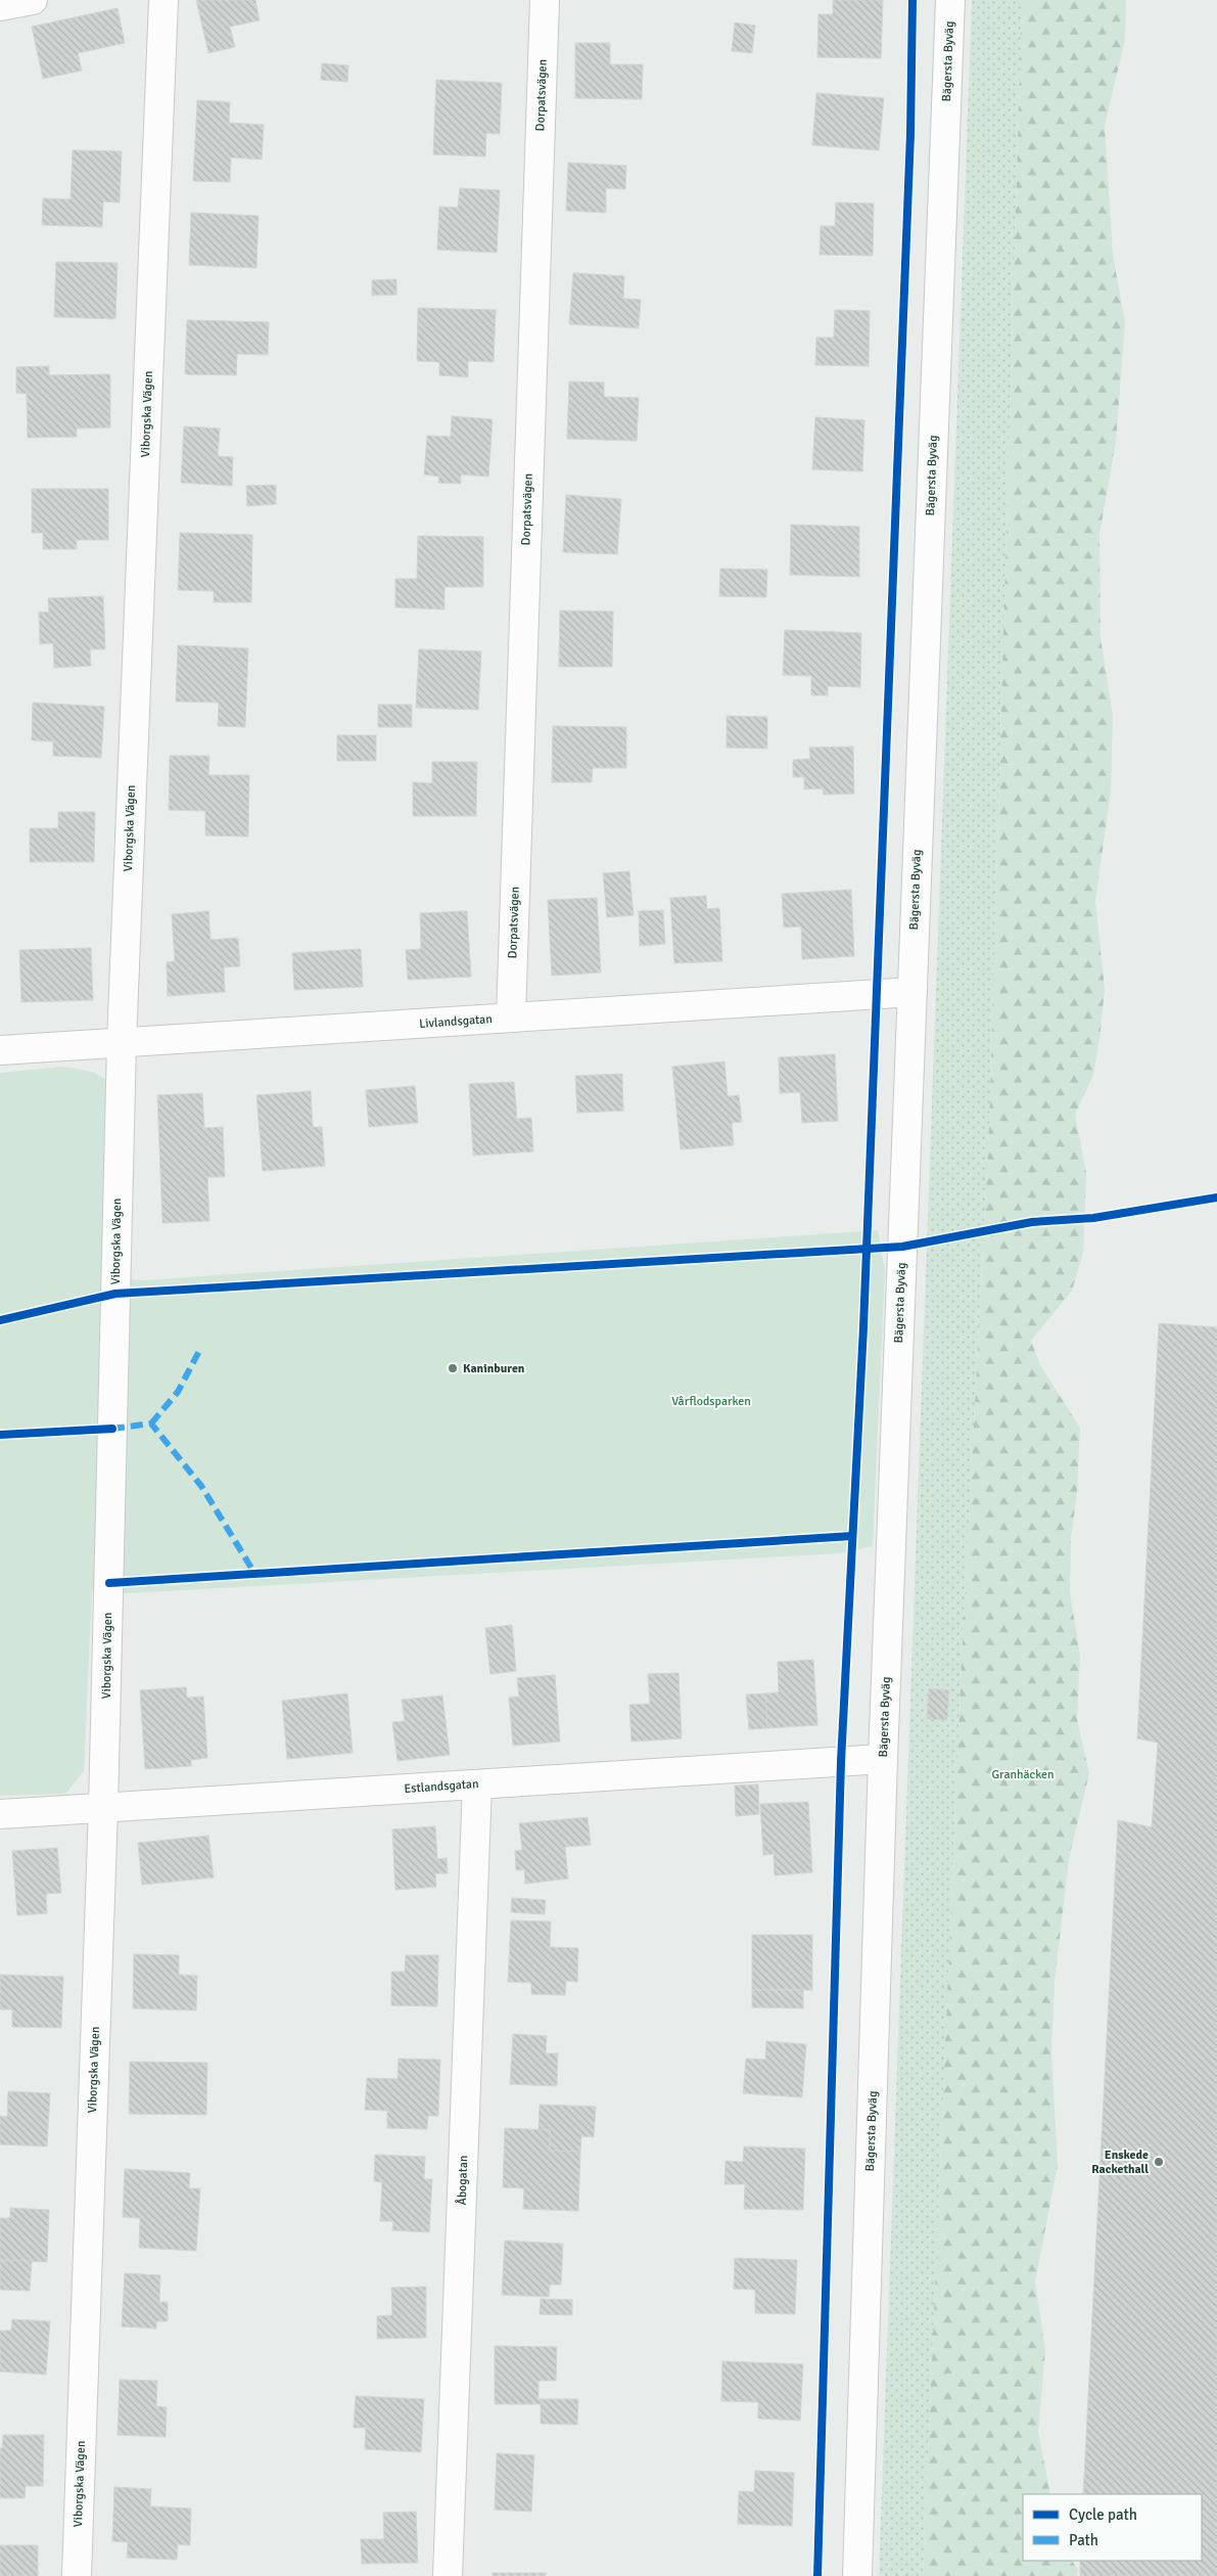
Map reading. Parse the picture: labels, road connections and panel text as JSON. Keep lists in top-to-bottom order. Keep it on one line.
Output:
{"streets":{"street":["Bägersta Byväg","Dorpatsvägen","Viborgska Vägen","Livlandsgatan","Estlandsgatan","Åbogatan"]},"crossings":[["Bägersta Byväg","Livlandsgatan"],["Bägersta Byväg","Estlandsgatan"],["Dorpatsvägen","Livlandsgatan"],["Viborgska Vägen","Livlandsgatan"],["Viborgska Vägen","Estlandsgatan"],["Estlandsgatan","Åbogatan"]],"parks":["Vårflodsparken","Granhäcken"],"places":["Kaninburen","Enskede Rackethall"],"legend":["Cycle path","Path"]}
